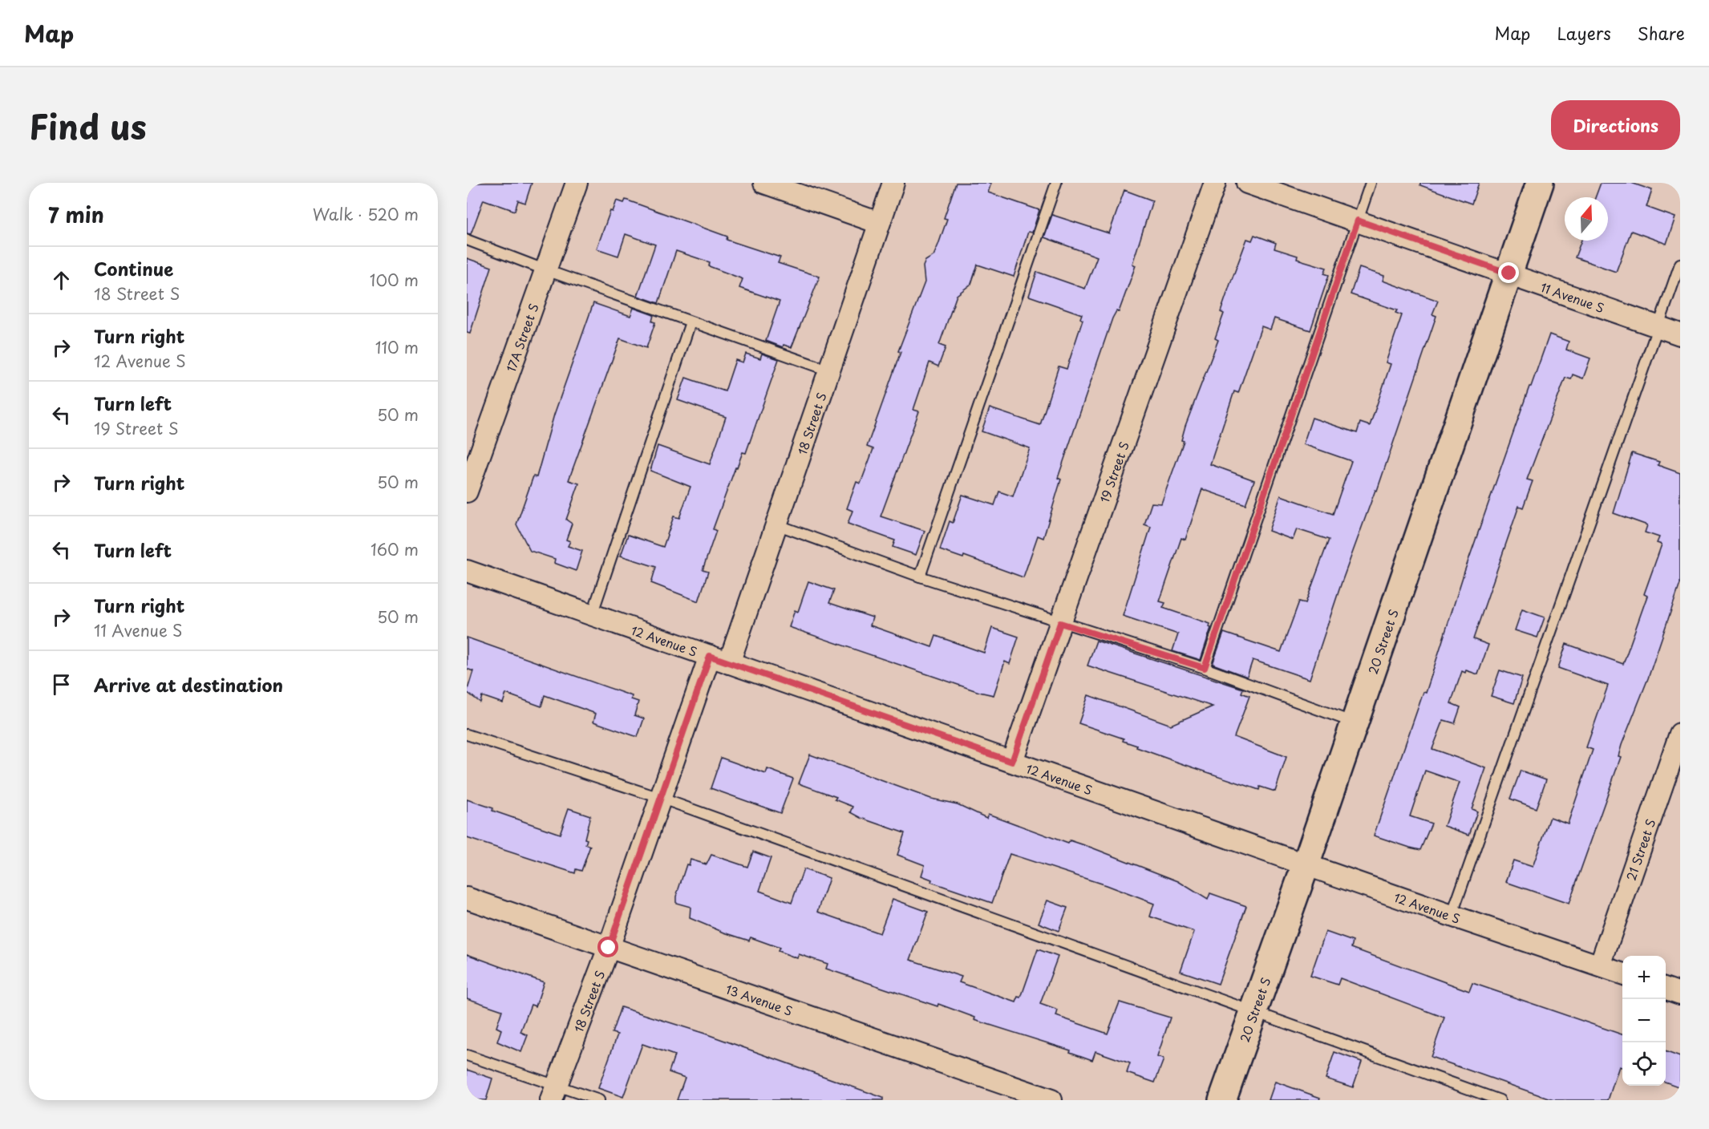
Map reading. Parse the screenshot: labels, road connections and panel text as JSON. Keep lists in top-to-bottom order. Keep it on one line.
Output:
{"streets":{"street":["11 Avenue S","17A Street S","18 Street S","19 Street S","12 Avenue S","20 Street S","21 Street S","13 Avenue S"]},"crossings":[["11 Avenue S","20 Street S"],["18 Street S","12 Avenue S"],["18 Street S","13 Avenue S"],["19 Street S","12 Avenue S"],["12 Avenue S","20 Street S"],["12 Avenue S","21 Street S"]],"north":"top","page":{"header":"Map","nav":["Map","Layers","Share"],"title":"Find us","buttons":"Directions","heading":["7 min","Walk · 520 m"],"list":[["Continue","18 Street S","100 m"],["Turn right","12 Avenue S","110 m"],["Turn left","19 Street S","50 m"],["Turn right","50 m"],["Turn left","160 m"],["Turn right","11 Avenue S","50 m"],"Arrive at destination"],"map_buttons":["+","−"]}}
